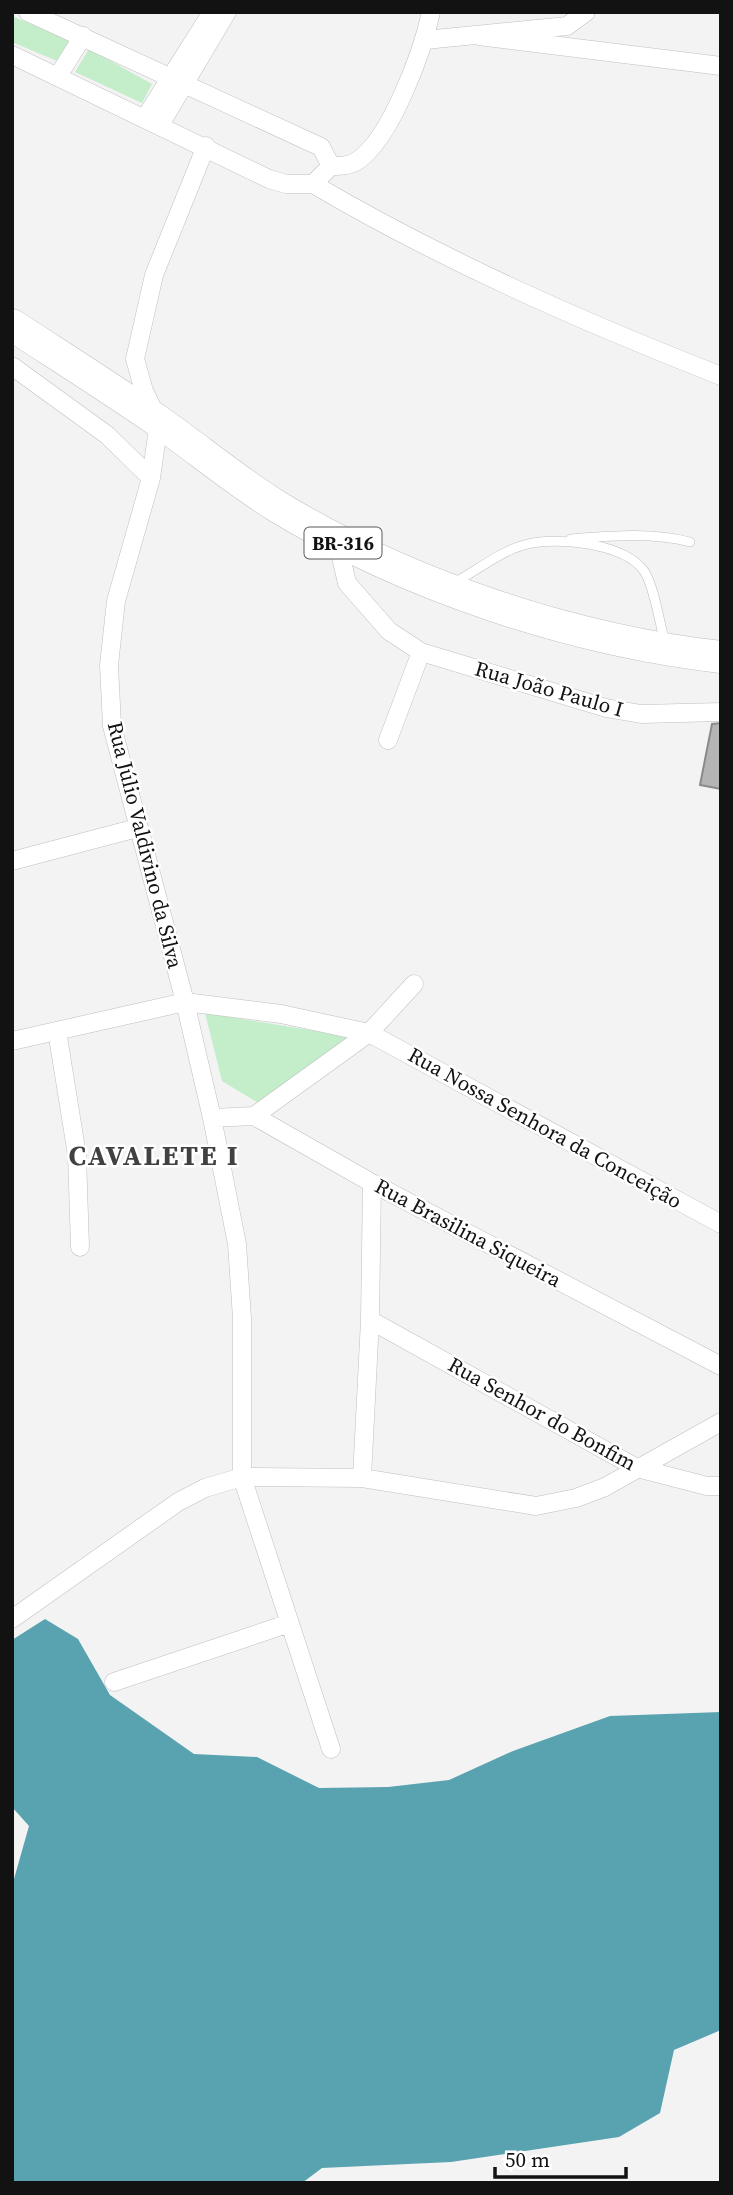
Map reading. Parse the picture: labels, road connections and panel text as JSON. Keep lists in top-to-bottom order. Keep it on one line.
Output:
{"streets":{"highway":["BR-316"],"street":["Rua João Paulo I","Rua Júlio Valdivino da Silva","Rua Nossa Senhora da Conceição","Rua Brasilina Siqueira","Rua Senhor do Bonfim"]},"crossings":[["BR-316","Rua João Paulo I"],["BR-316","Rua Júlio Valdivino da Silva"],["Rua Júlio Valdivino da Silva","Rua Nossa Senhora da Conceição"]],"districts":["CAVALETE I"],"scale_bar":"50 m"}
